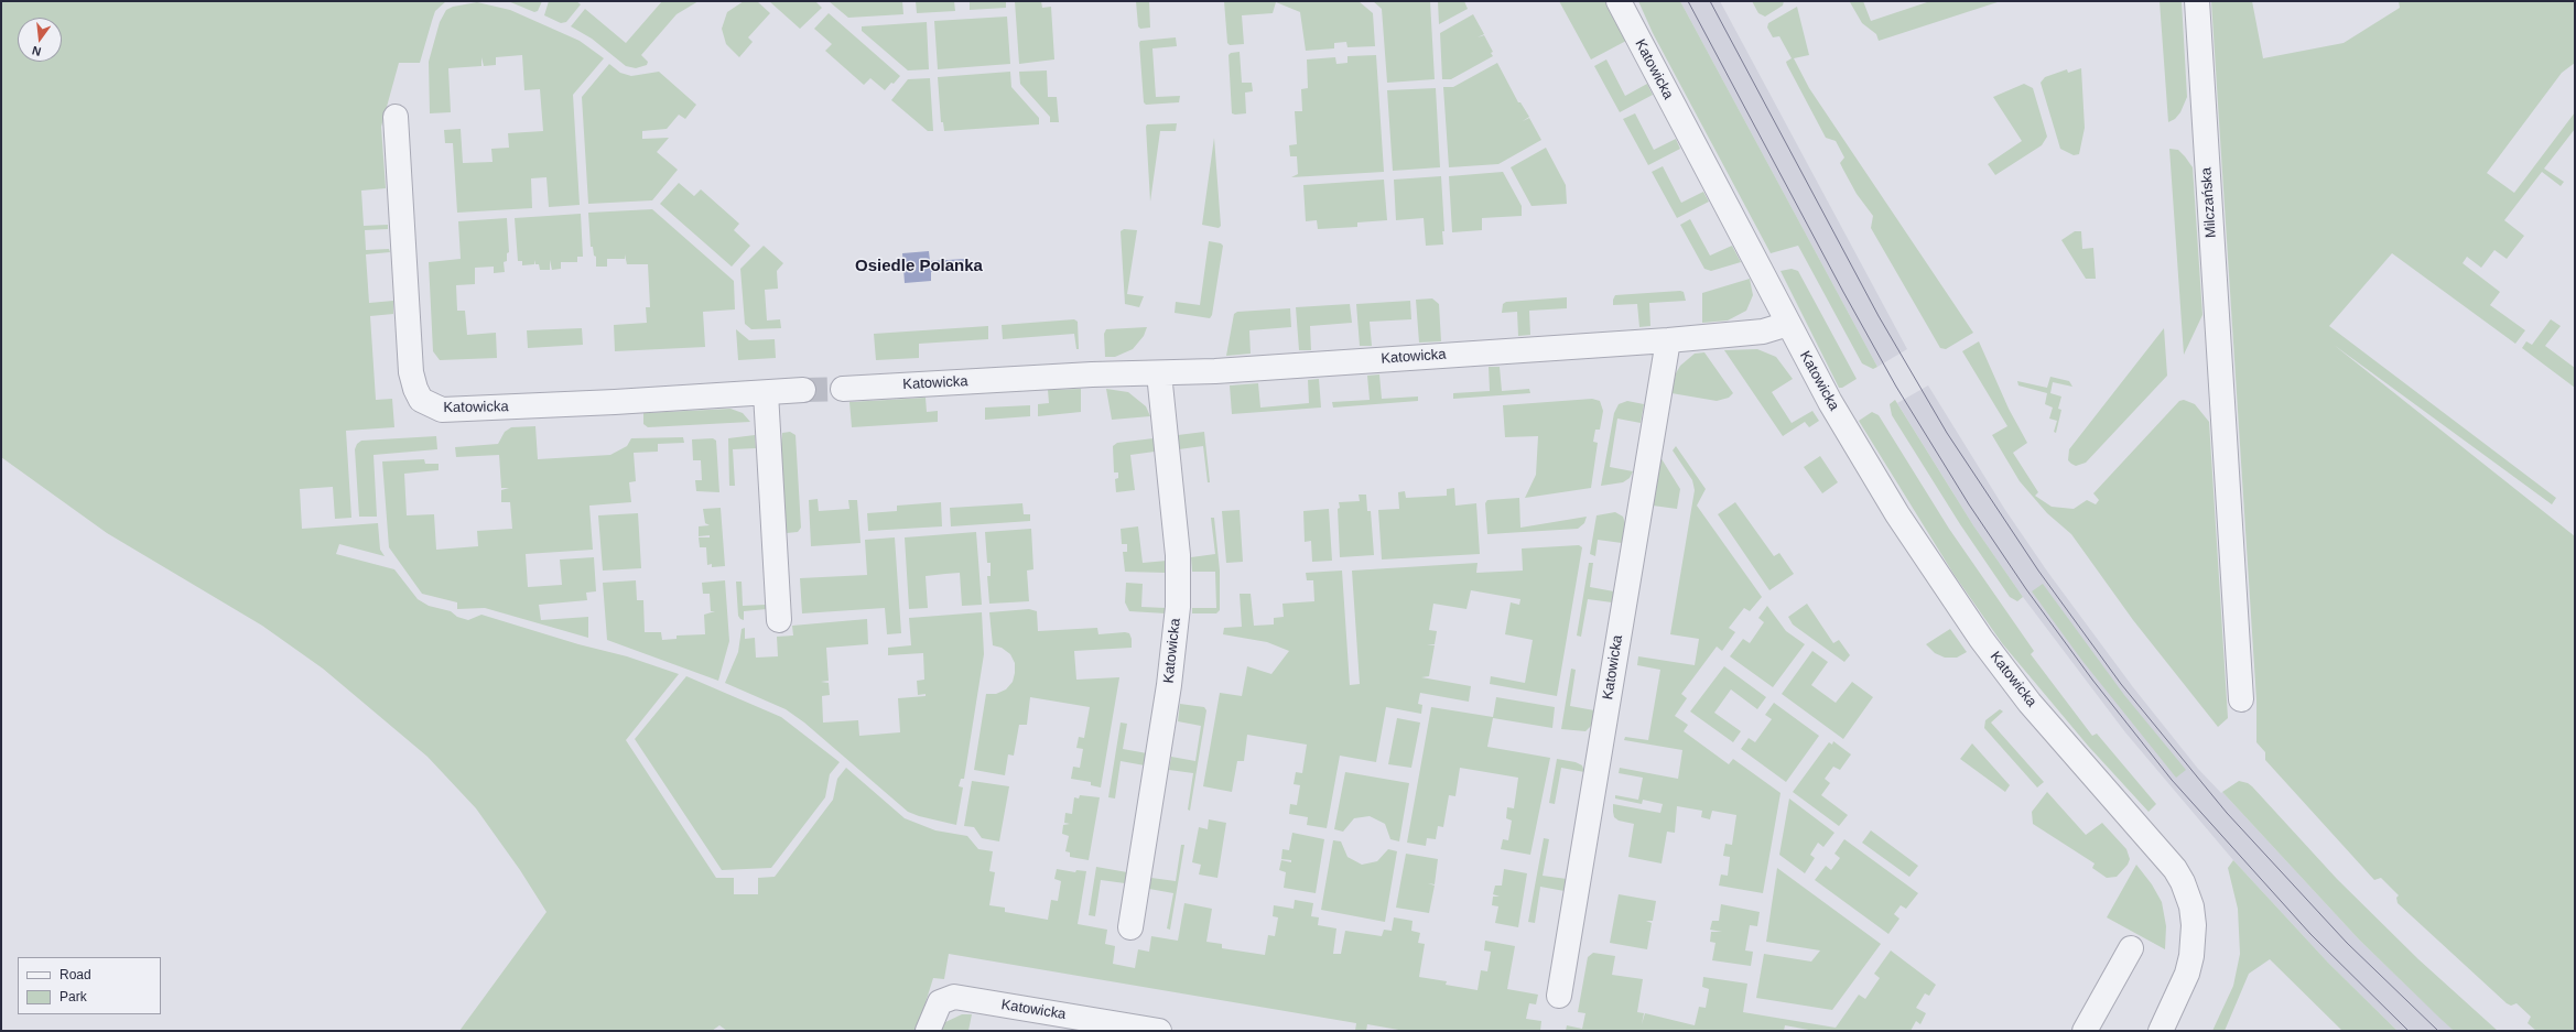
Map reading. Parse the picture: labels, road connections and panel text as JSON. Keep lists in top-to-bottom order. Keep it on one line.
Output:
{"streets":{"street":["Katowicka","Milczańska"]},"districts":["Osiedle Polanka"],"legend":["Road","Park"],"north":"bottom"}
